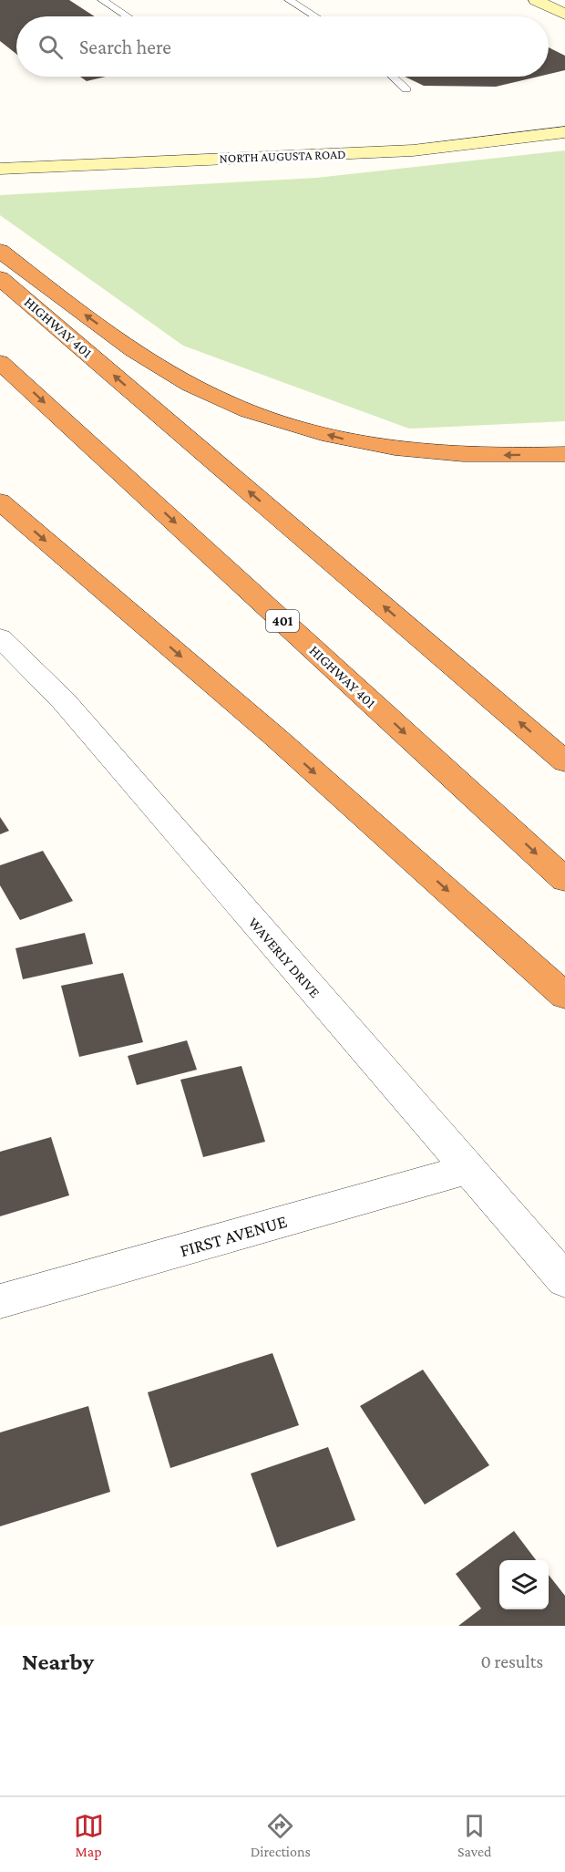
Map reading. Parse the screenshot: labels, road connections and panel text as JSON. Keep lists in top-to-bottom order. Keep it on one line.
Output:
{"streets":{"highway":["HIGHWAY 401","401"],"main road":["NORTH AUGUSTA ROAD"],"street":["WAVERLY DRIVE","FIRST AVENUE"]},"crossings":[["WAVERLY DRIVE","FIRST AVENUE"]],"page":{"search":"Search here","heading":["Nearby","0 results"],"nav":["Map","Directions","Saved"]}}
